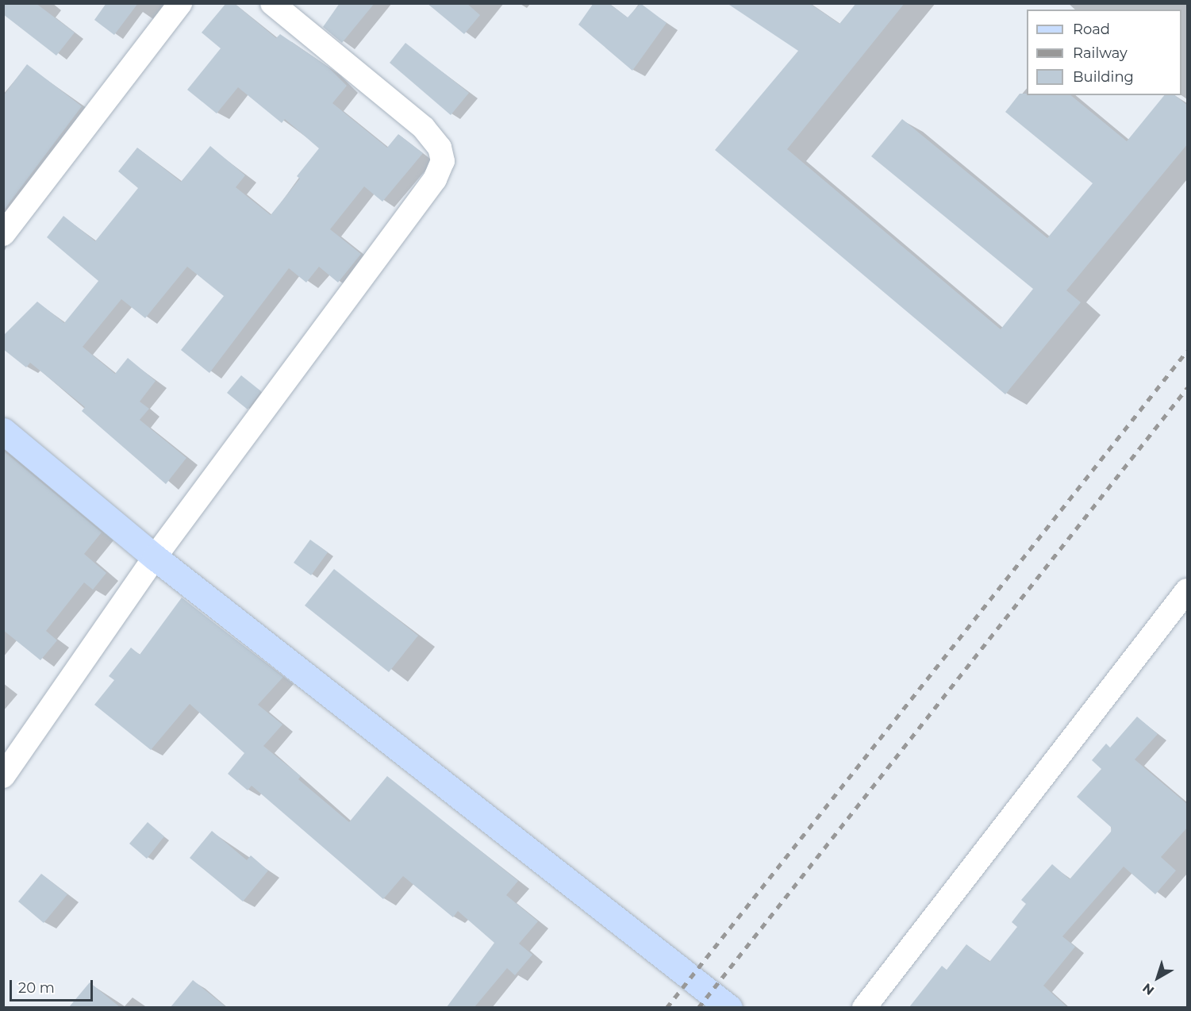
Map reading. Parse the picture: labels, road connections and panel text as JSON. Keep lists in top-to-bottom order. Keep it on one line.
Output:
{"legend":["Road","Railway","Building"],"scale_bar":"20 m","north":"bottom left"}
